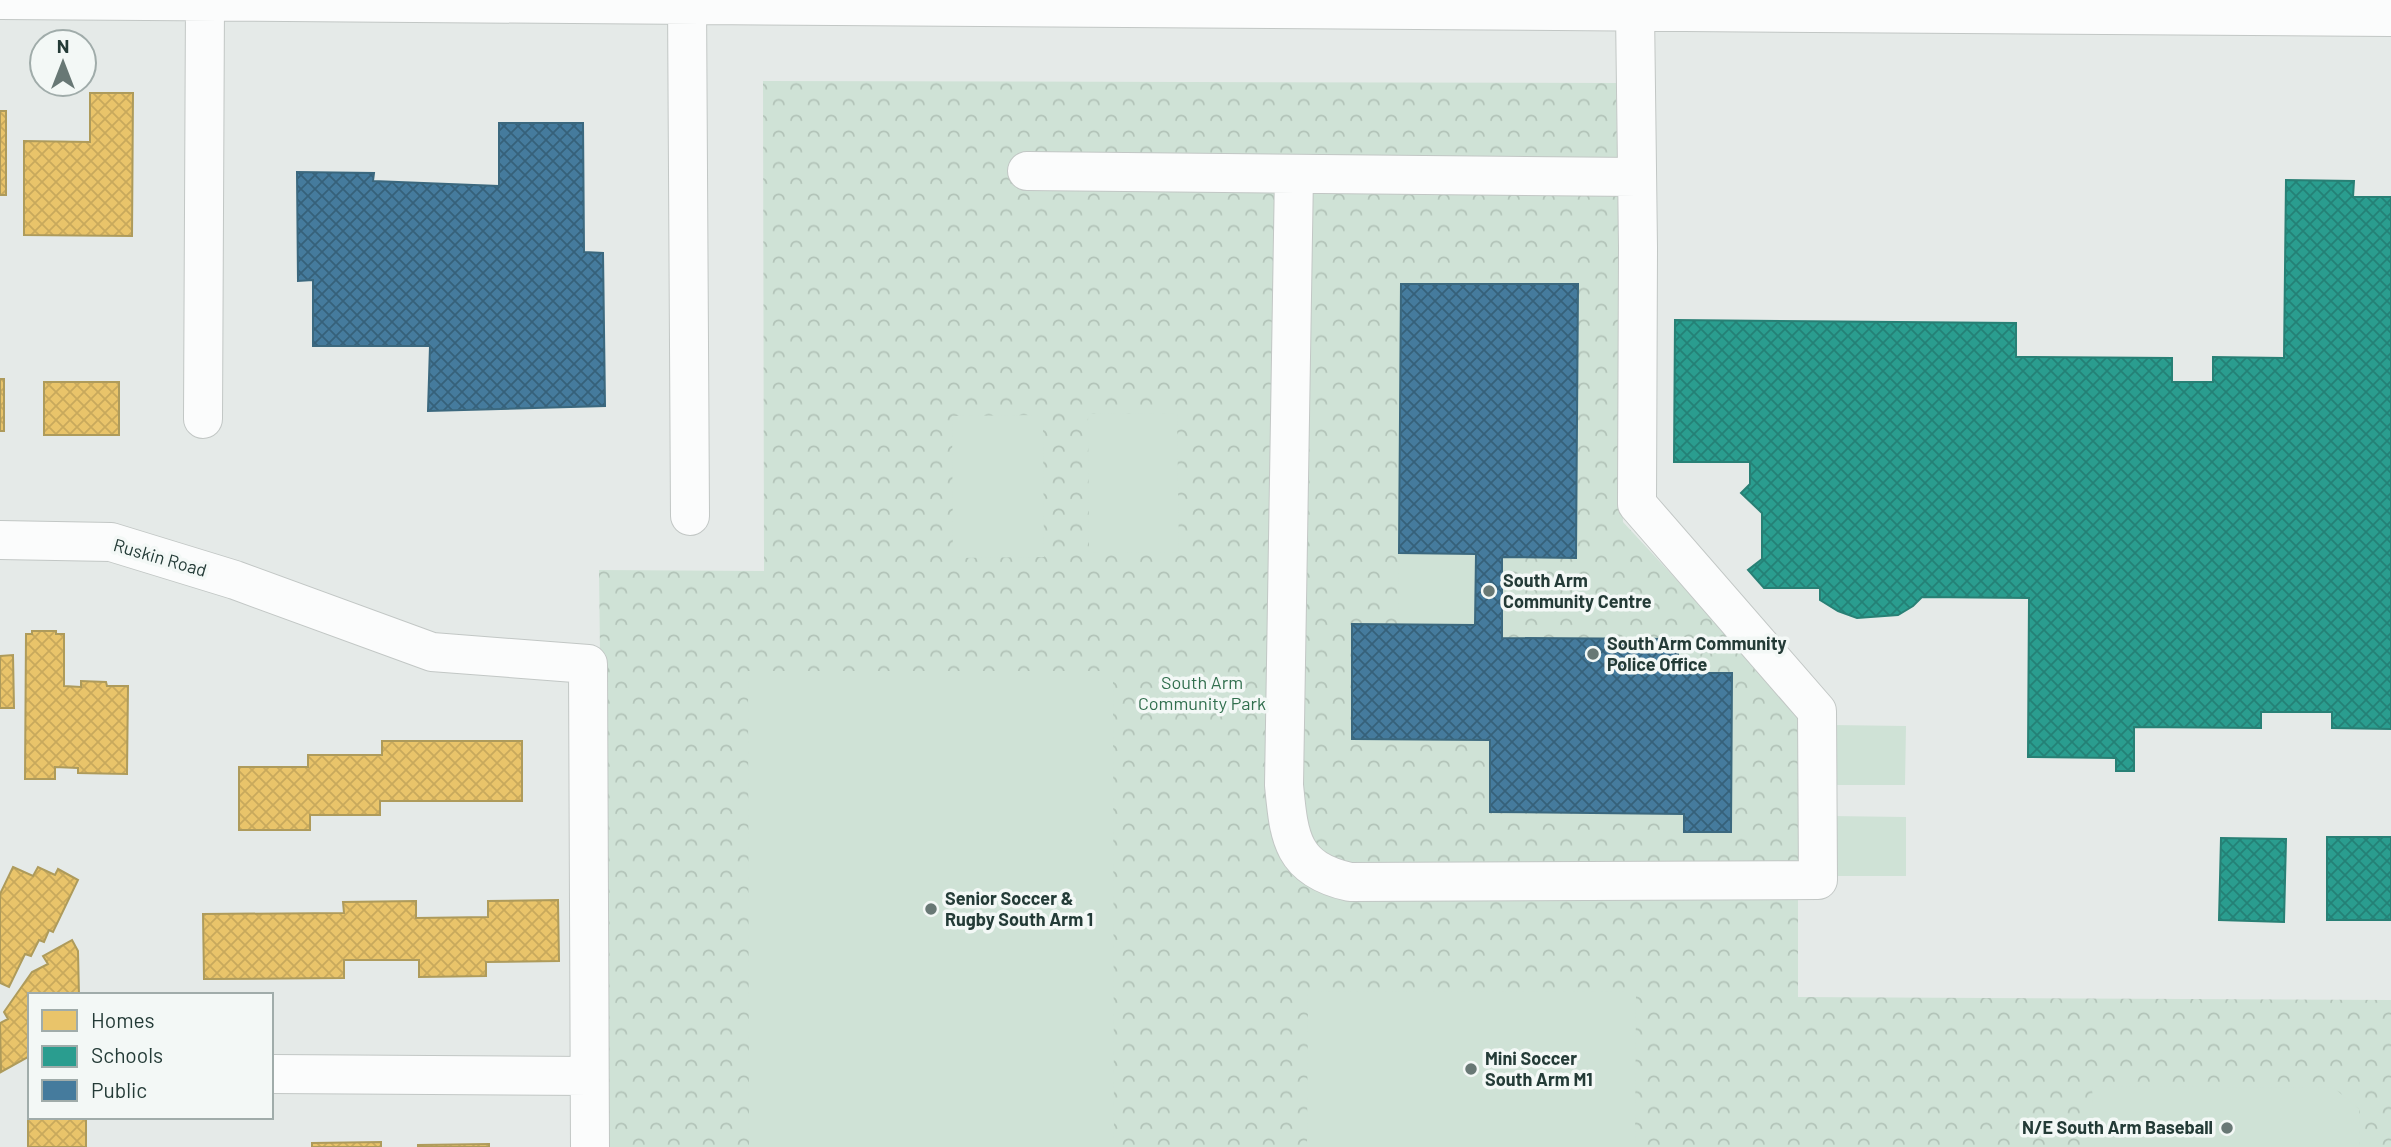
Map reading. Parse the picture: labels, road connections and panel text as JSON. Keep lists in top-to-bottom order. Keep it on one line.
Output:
{"streets":{"street":["Ruskin Road"]},"parks":["South Arm Community Park"],"places":["South Arm Community Centre","South Arm Community Police Office","Senior Soccer & Rugby South Arm 1","Mini Soccer South Arm M1","N/E South Arm Baseball"],"legend":["Homes","Schools","Public"],"north":"top"}
